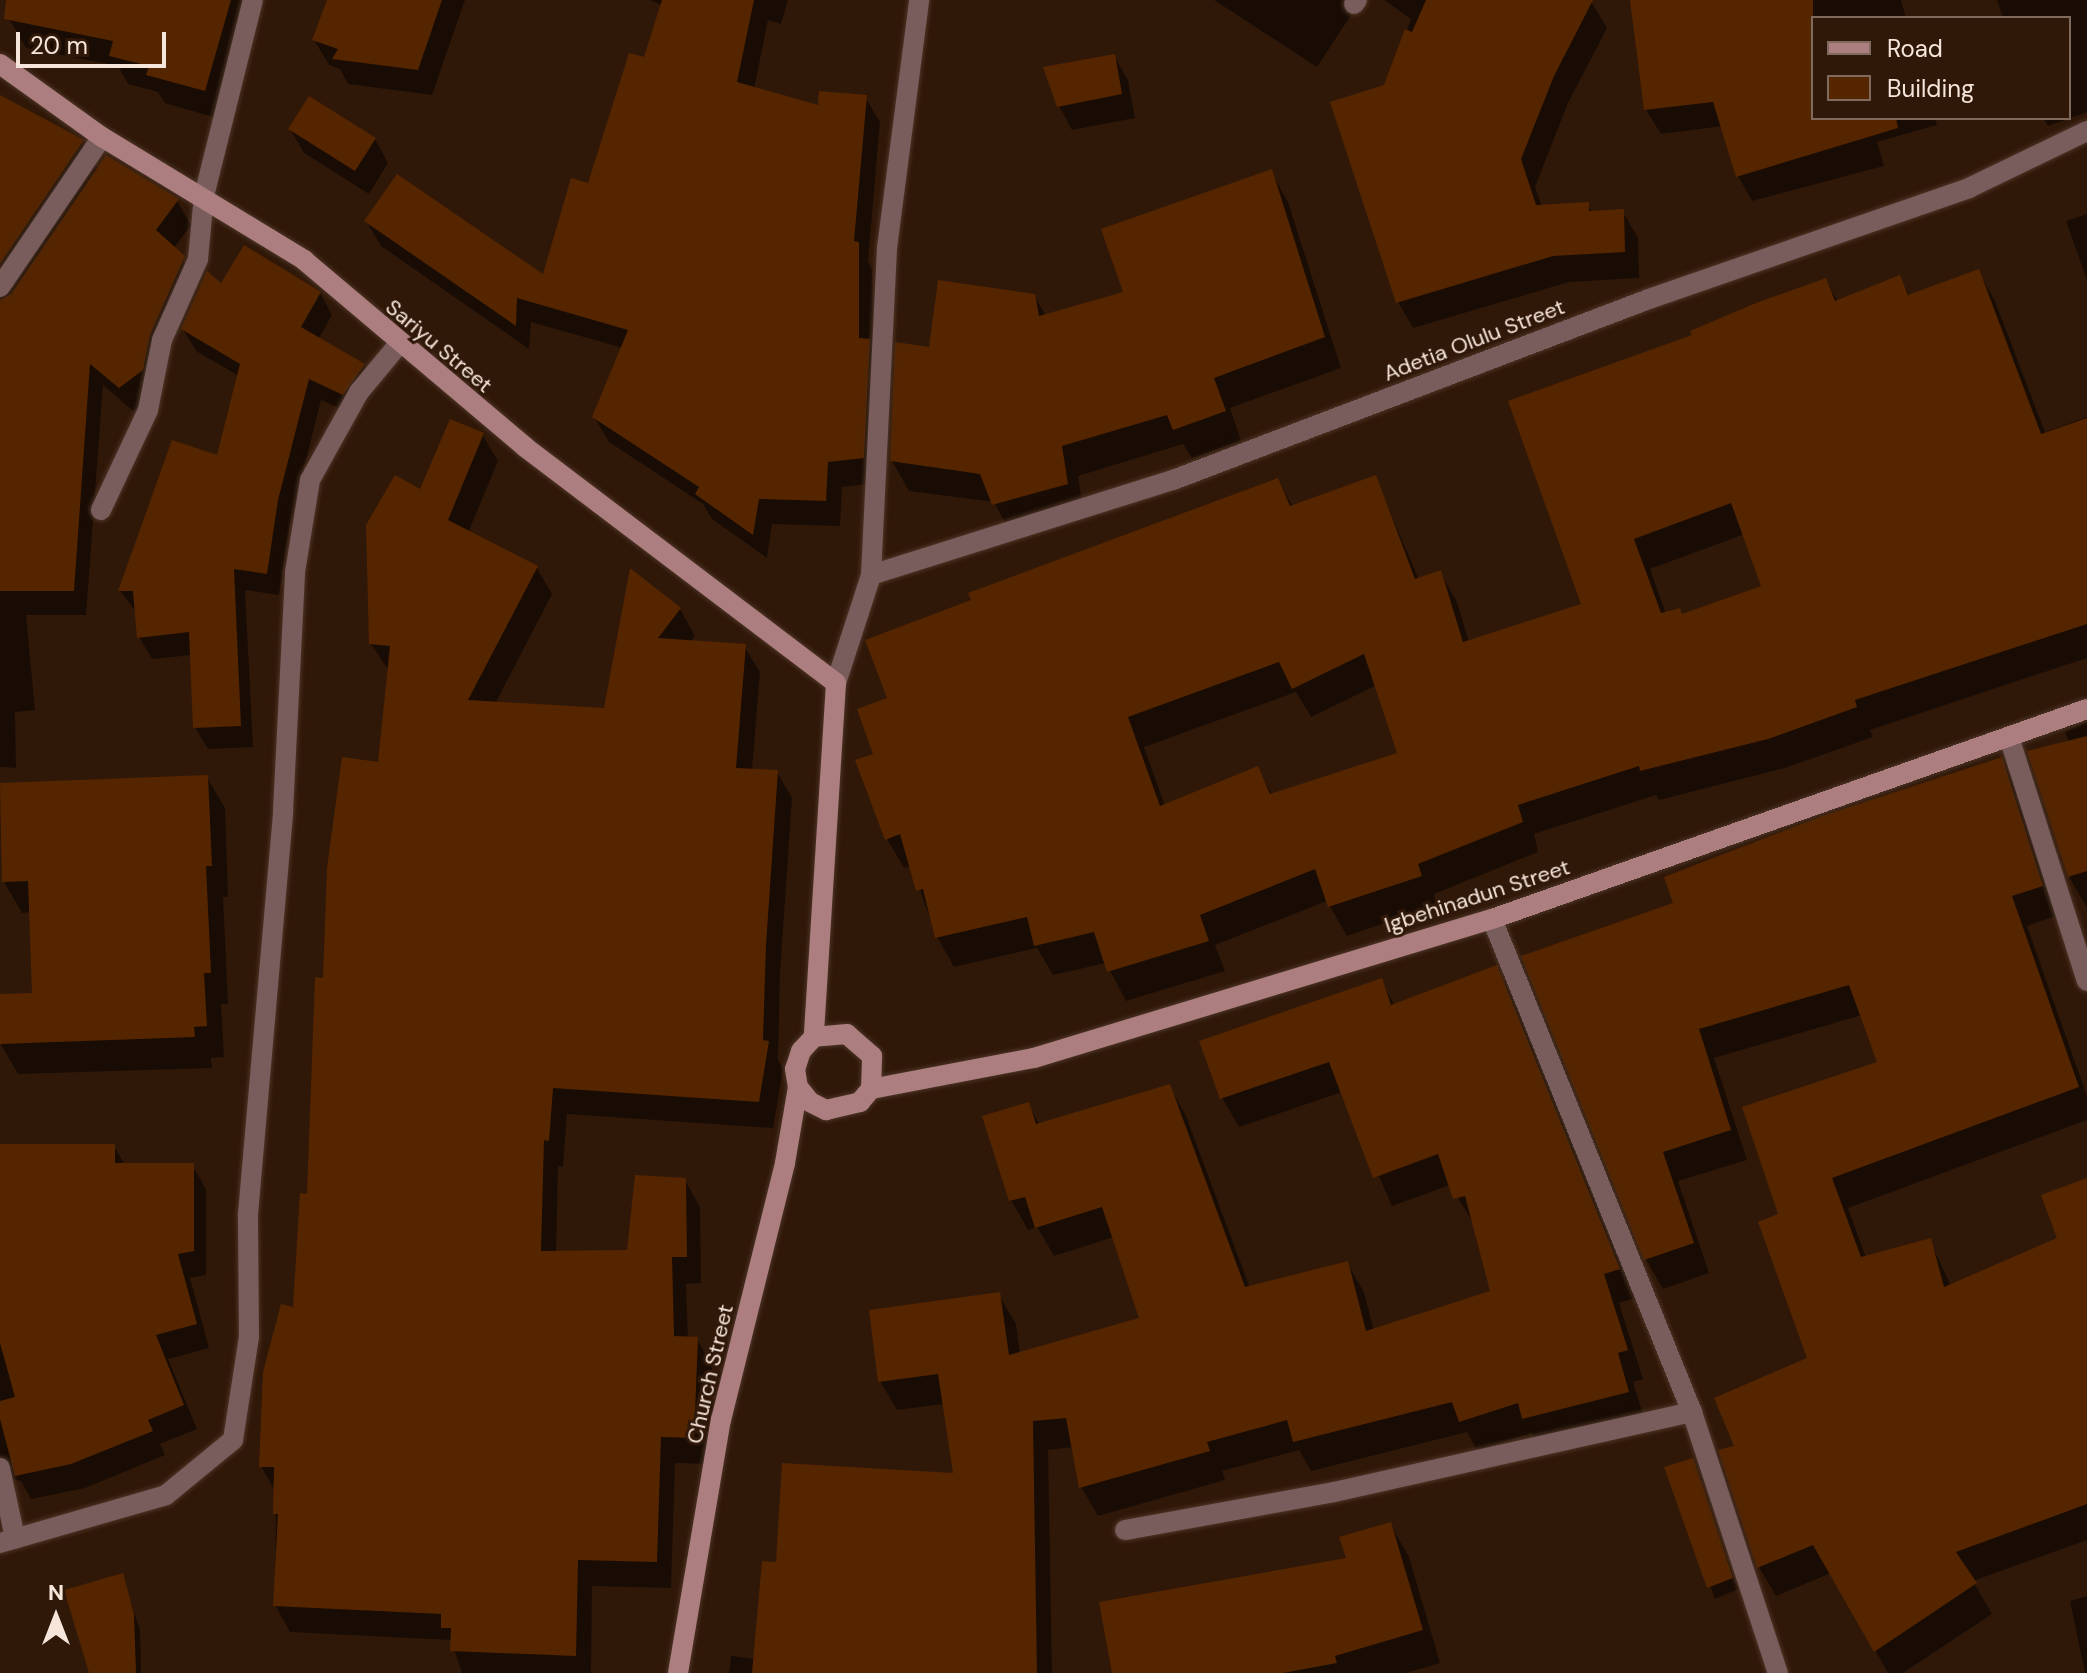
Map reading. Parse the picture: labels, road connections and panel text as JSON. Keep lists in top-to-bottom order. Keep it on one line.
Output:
{"streets":{"street":["Adetia Olulu Street","Sariyu Street","Igbehinadun Street","Church Street"]},"crossings":[["Igbehinadun Street","Church Street"]],"legend":["Road","Building"],"scale_bar":"20 m","north":"top"}
